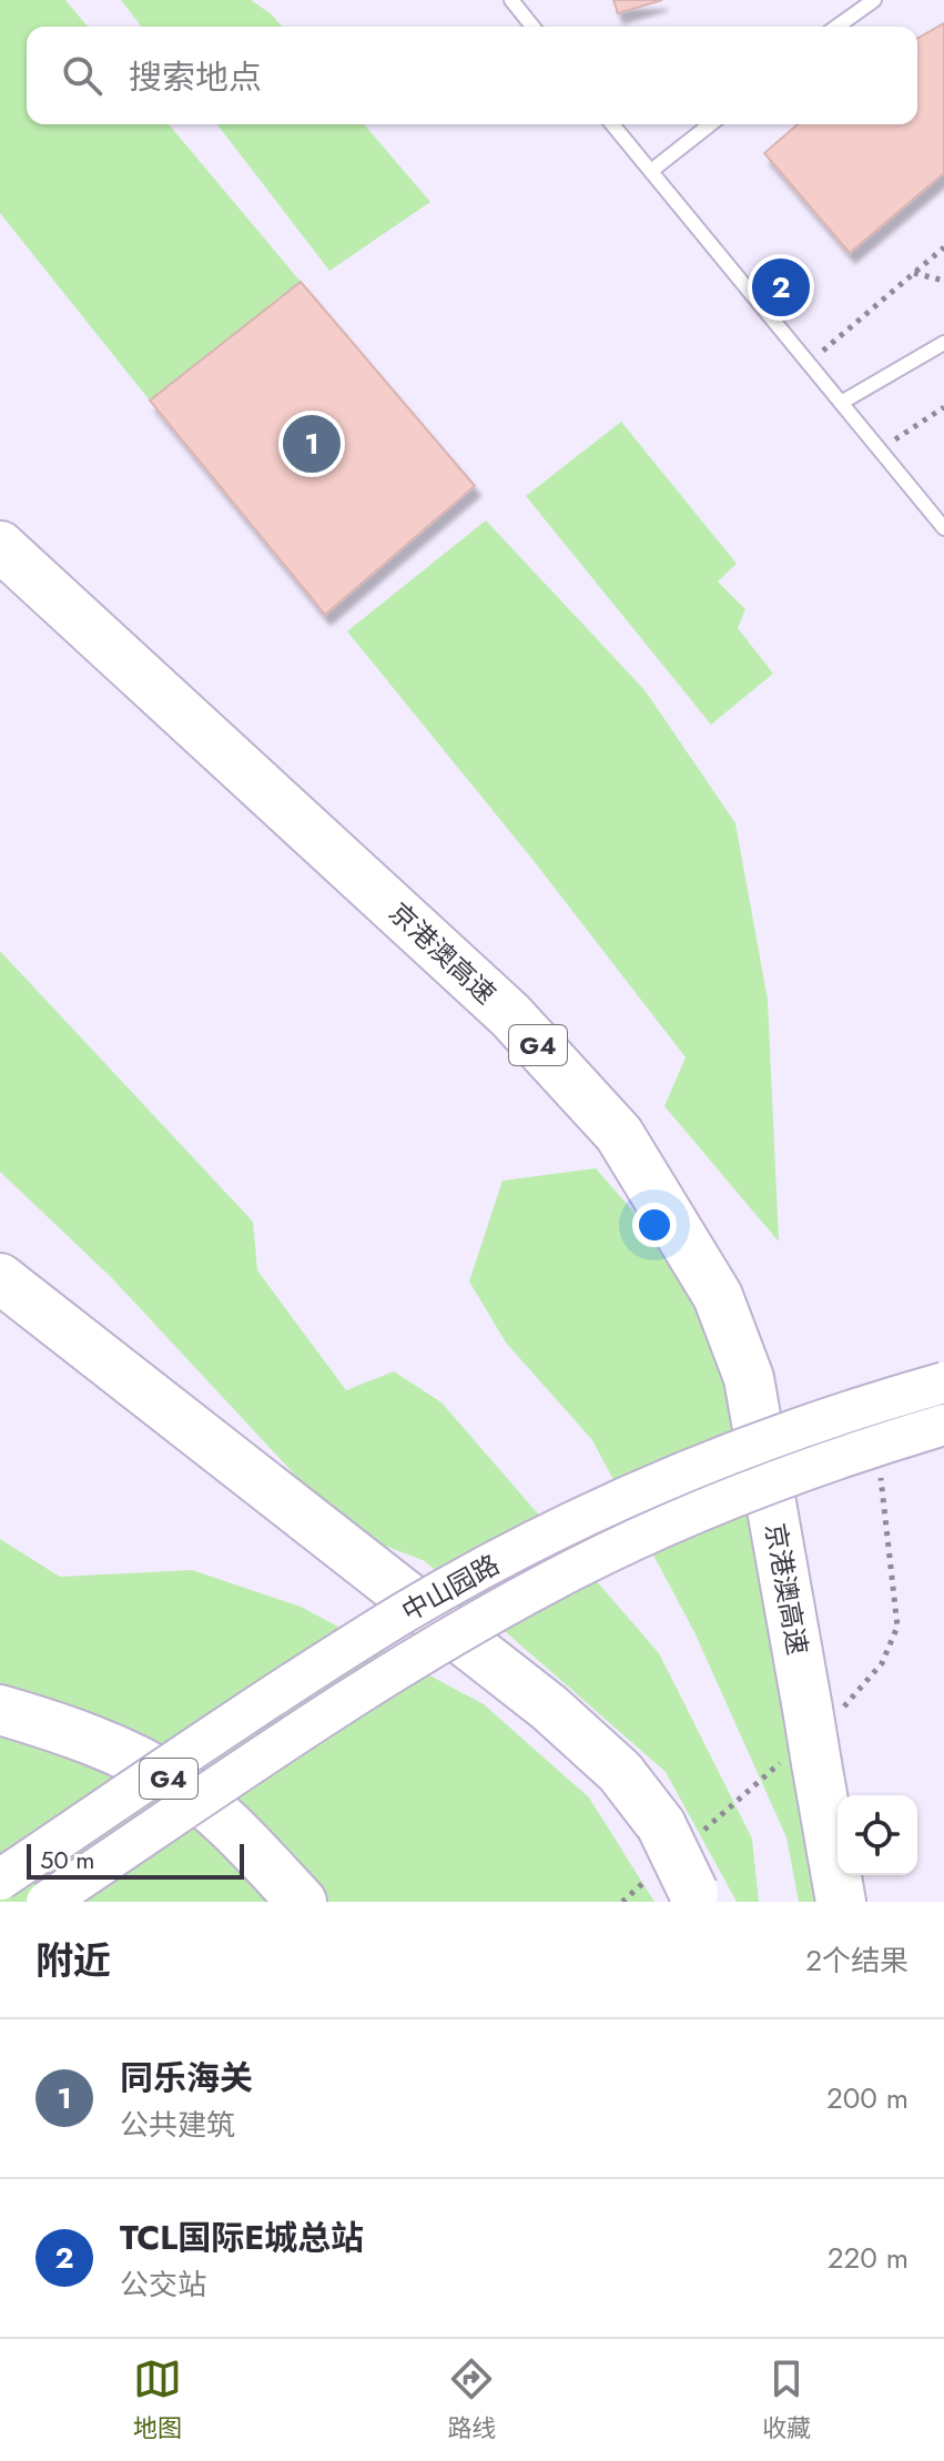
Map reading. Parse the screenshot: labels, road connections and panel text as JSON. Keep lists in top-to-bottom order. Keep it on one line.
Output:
{"streets":{"highway":["京港澳高速","G4"],"main road":["中山园路"]},"scale_bar":"50 m","page":{"search":"搜索地点","pins":["2","1"],"scale":"50 m","heading":["附近","2个结果"],"list":[{"mark":"1","name":"同乐海关","note":"公共建筑","value":"200 m"},{"mark":"2","name":"TCL国际E城总站","note":"公交站","value":"220 m"}],"nav":["地图","路线","收藏"]}}
